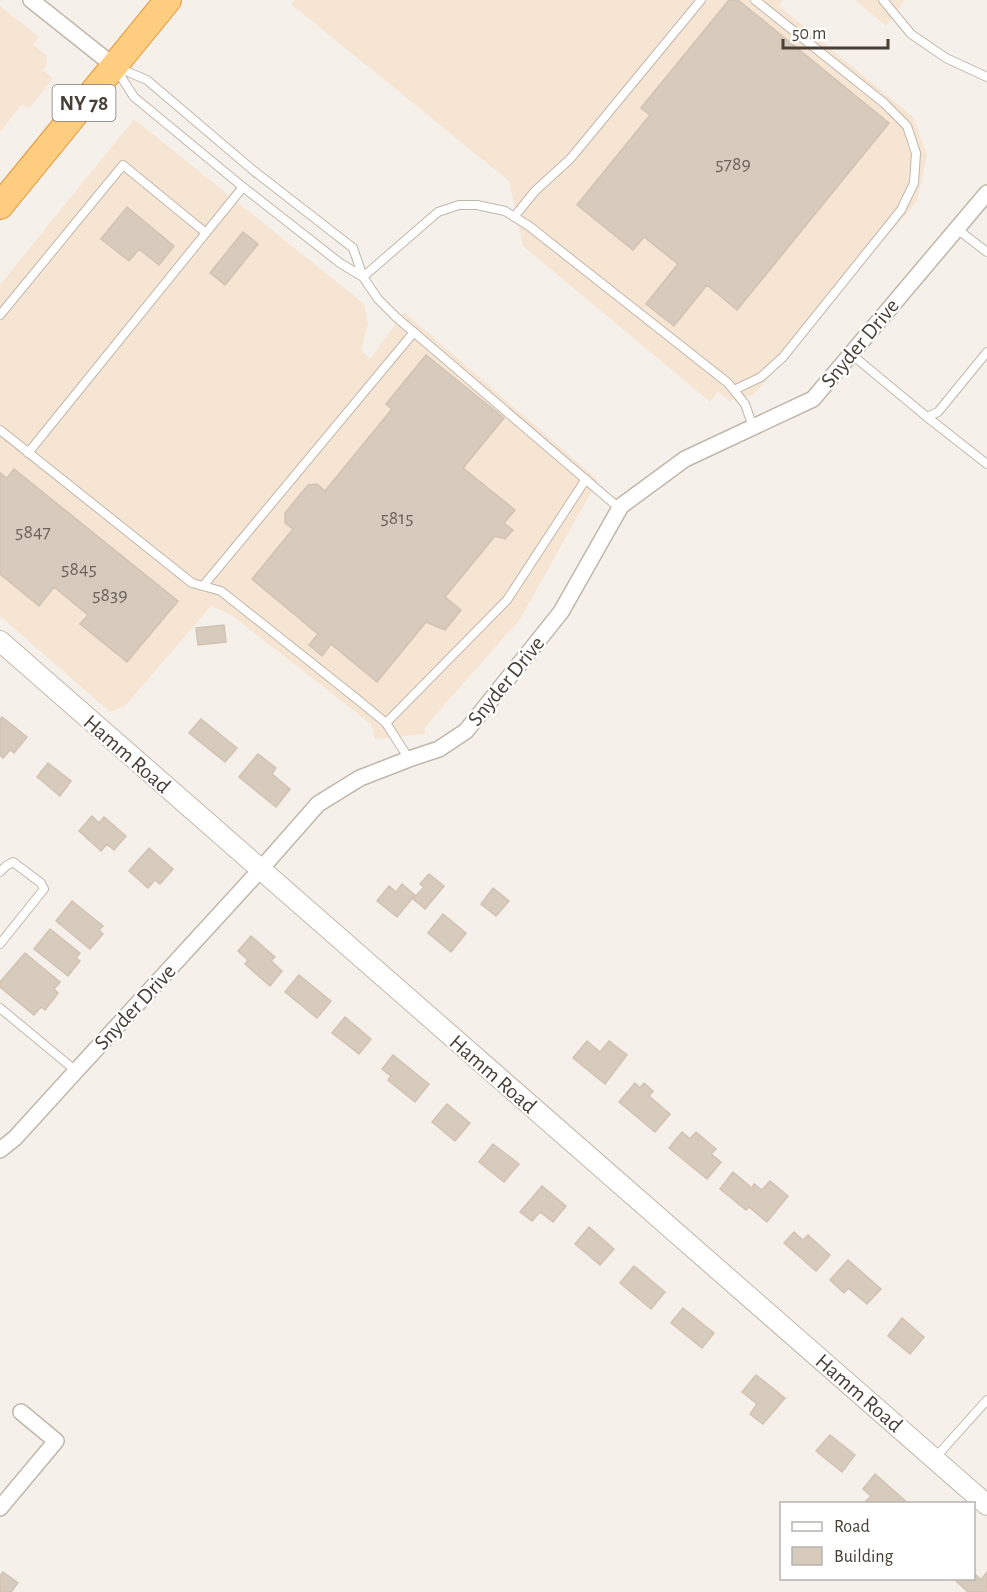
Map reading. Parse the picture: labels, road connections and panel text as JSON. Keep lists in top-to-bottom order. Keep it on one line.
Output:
{"streets":{"highway":["NY 78"],"street":["Snyder Drive","Hamm Road"]},"crossings":[["Snyder Drive","Hamm Road"]],"house_numbers":["5789","5815","5847","5845","5839"],"legend":["Road","Building"],"scale_bar":"50 m"}
